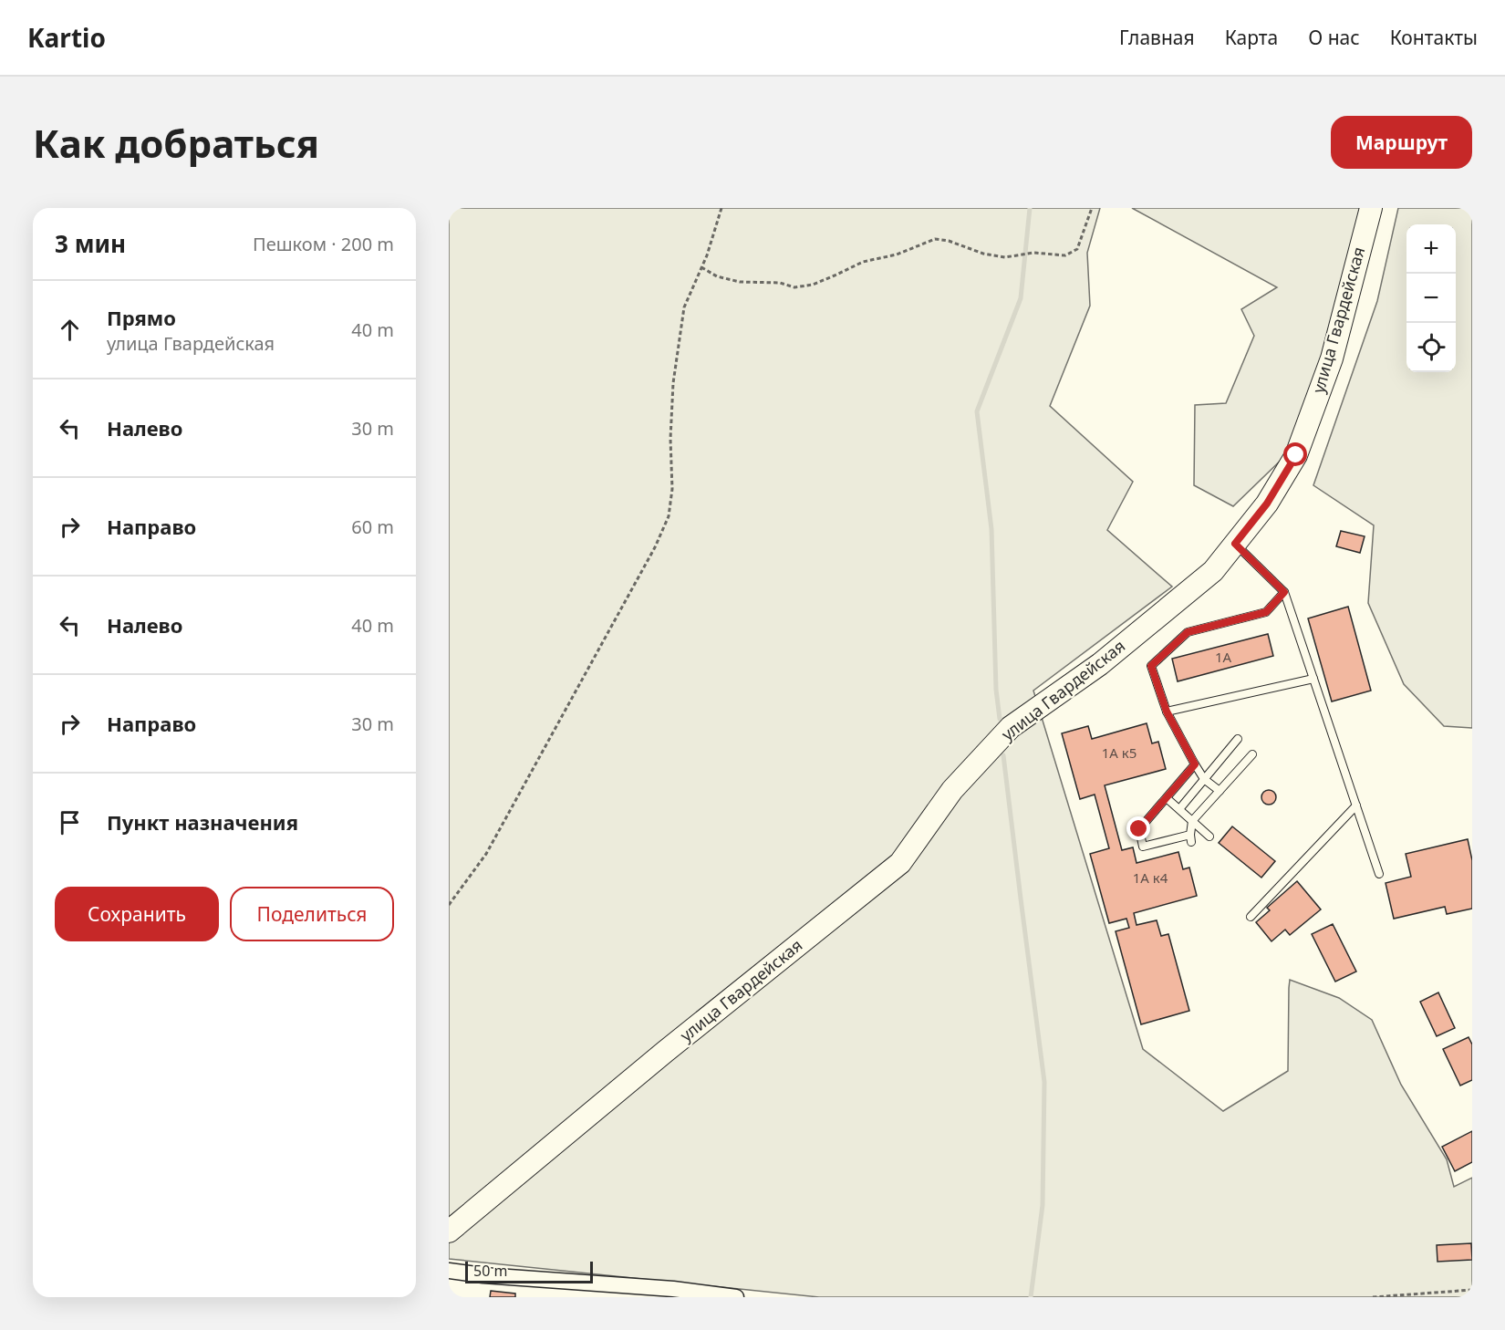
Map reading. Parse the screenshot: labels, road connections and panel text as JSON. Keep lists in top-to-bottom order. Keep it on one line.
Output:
{"streets":{"street":["улица Гвардейская"]},"house_numbers":["1А","1А к5","1А к4"],"scale_bar":"50 m","page":{"header":"Kartio","nav":["Главная","Карта","О нас","Контакты"],"buttons":["Маршрут",["Сохранить","Поделиться"]],"title":"Как добраться","heading":["3 мин","Пешком · 200 m"],"map_buttons":["+","−"],"list":[["Прямо","улица Гвардейская","40 m"],["Налево","30 m"],["Направо","60 m"],["Налево","40 m"],["Направо","30 m"],"Пункт назначения"],"scale":"50 m"}}
